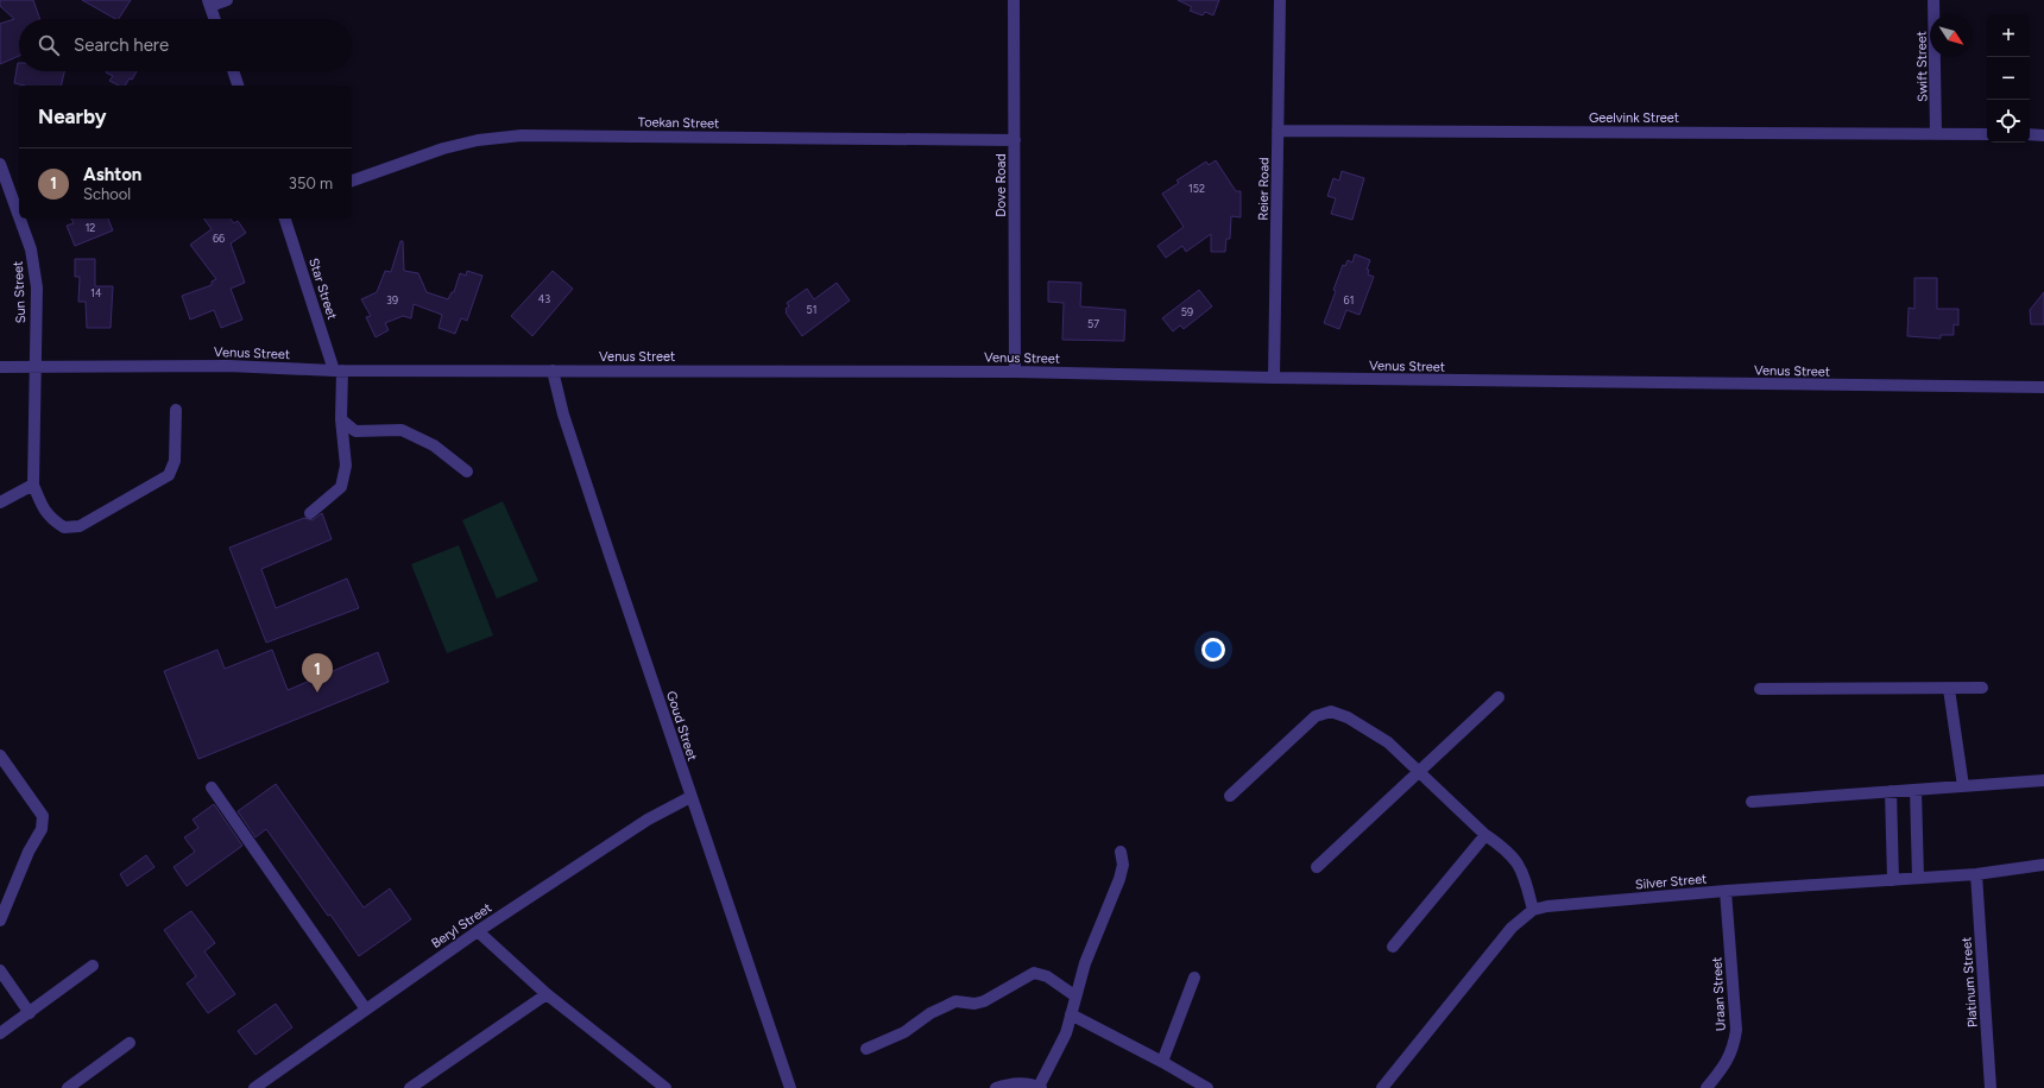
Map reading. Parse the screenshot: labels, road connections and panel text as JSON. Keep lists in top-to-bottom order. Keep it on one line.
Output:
{"streets":{"street":["Swift Street","Geelvink Street","Toekan Street","Dove Road","Reier Road","Star Street","Sun Street","Venus Street","Goud Street","Silver Street","Beryl Street","Platinum Street","Uraan Street"]},"crossings":[["Swift Street","Geelvink Street"],["Geelvink Street","Reier Road"],["Toekan Street","Dove Road"],["Dove Road","Venus Street"],["Reier Road","Venus Street"],["Star Street","Venus Street"],["Sun Street","Venus Street"],["Venus Street","Goud Street"],["Goud Street","Beryl Street"],["Silver Street","Platinum Street"],["Silver Street","Uraan Street"]],"house_numbers":["152","12","66","14","43","39","61","51","59","57"],"north":"bottom right","page":{"map_buttons":["+","−"],"search":"Search here","heading":"Nearby","list":[{"mark":"1","name":"Ashton","note":"School","value":"350 m"}],"pins":"1"}}
